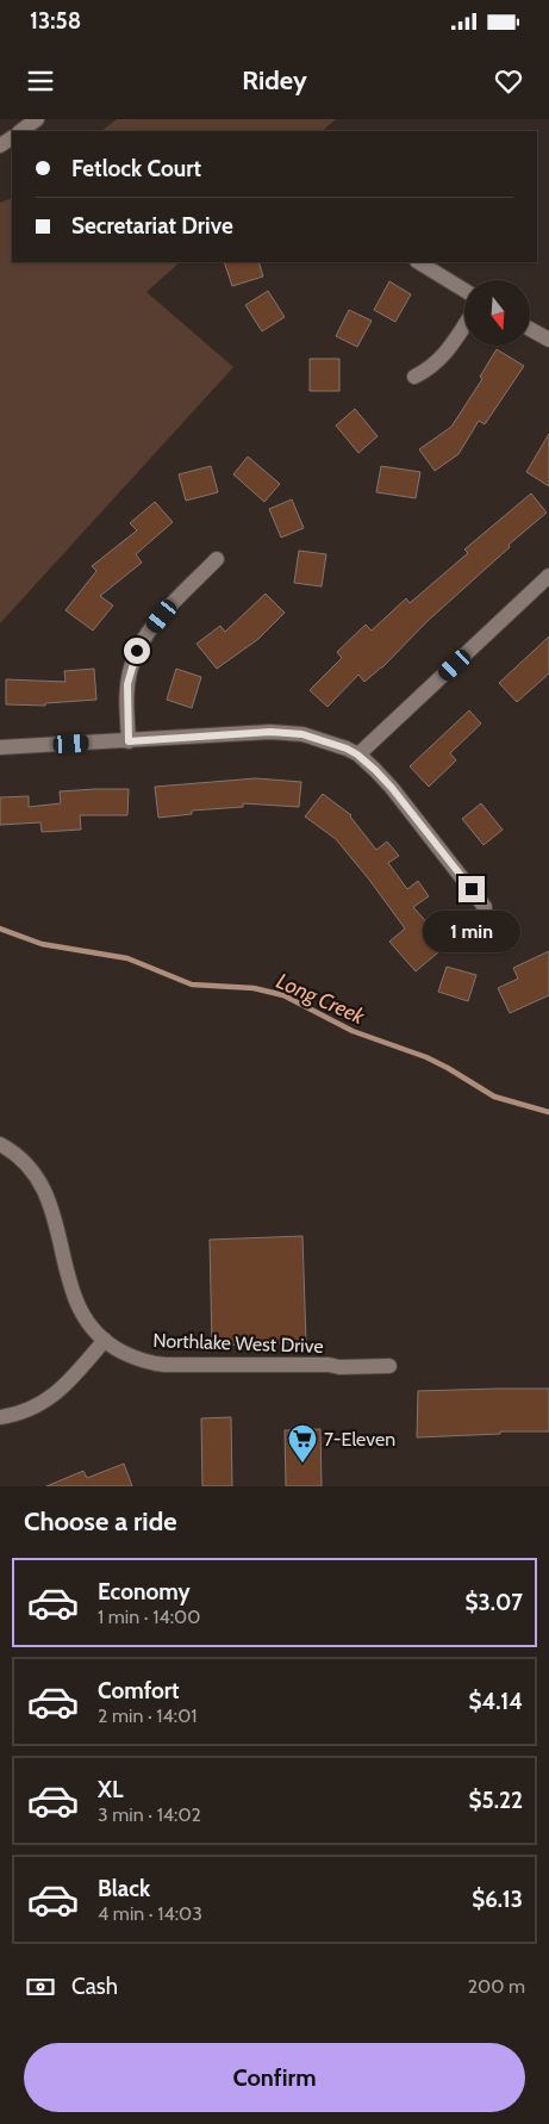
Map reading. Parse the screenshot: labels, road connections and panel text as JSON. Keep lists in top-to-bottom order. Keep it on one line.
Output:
{"streets":{"street":["Northlake West Drive"]},"water":["Long Creek"],"places":{"supermarket":["7-Eleven"]},"north":"bottom","page":{"status":"13:58","header":"Ridey","banner":["Fetlock Court","Secretariat Drive"],"bubble":"1 min","heading":"Choose a ride","list":[{"name":"Economy","note":"1 min · 14:00","value":"$3.07"},{"name":"Comfort","note":"2 min · 14:01","value":"$4.14"},{"name":"XL","note":"3 min · 14:02","value":"$5.22"},{"name":"Black","note":"4 min · 14:03","value":"$6.13"}],"pay":["Cash","200 m"],"buttons":"Confirm"}}
